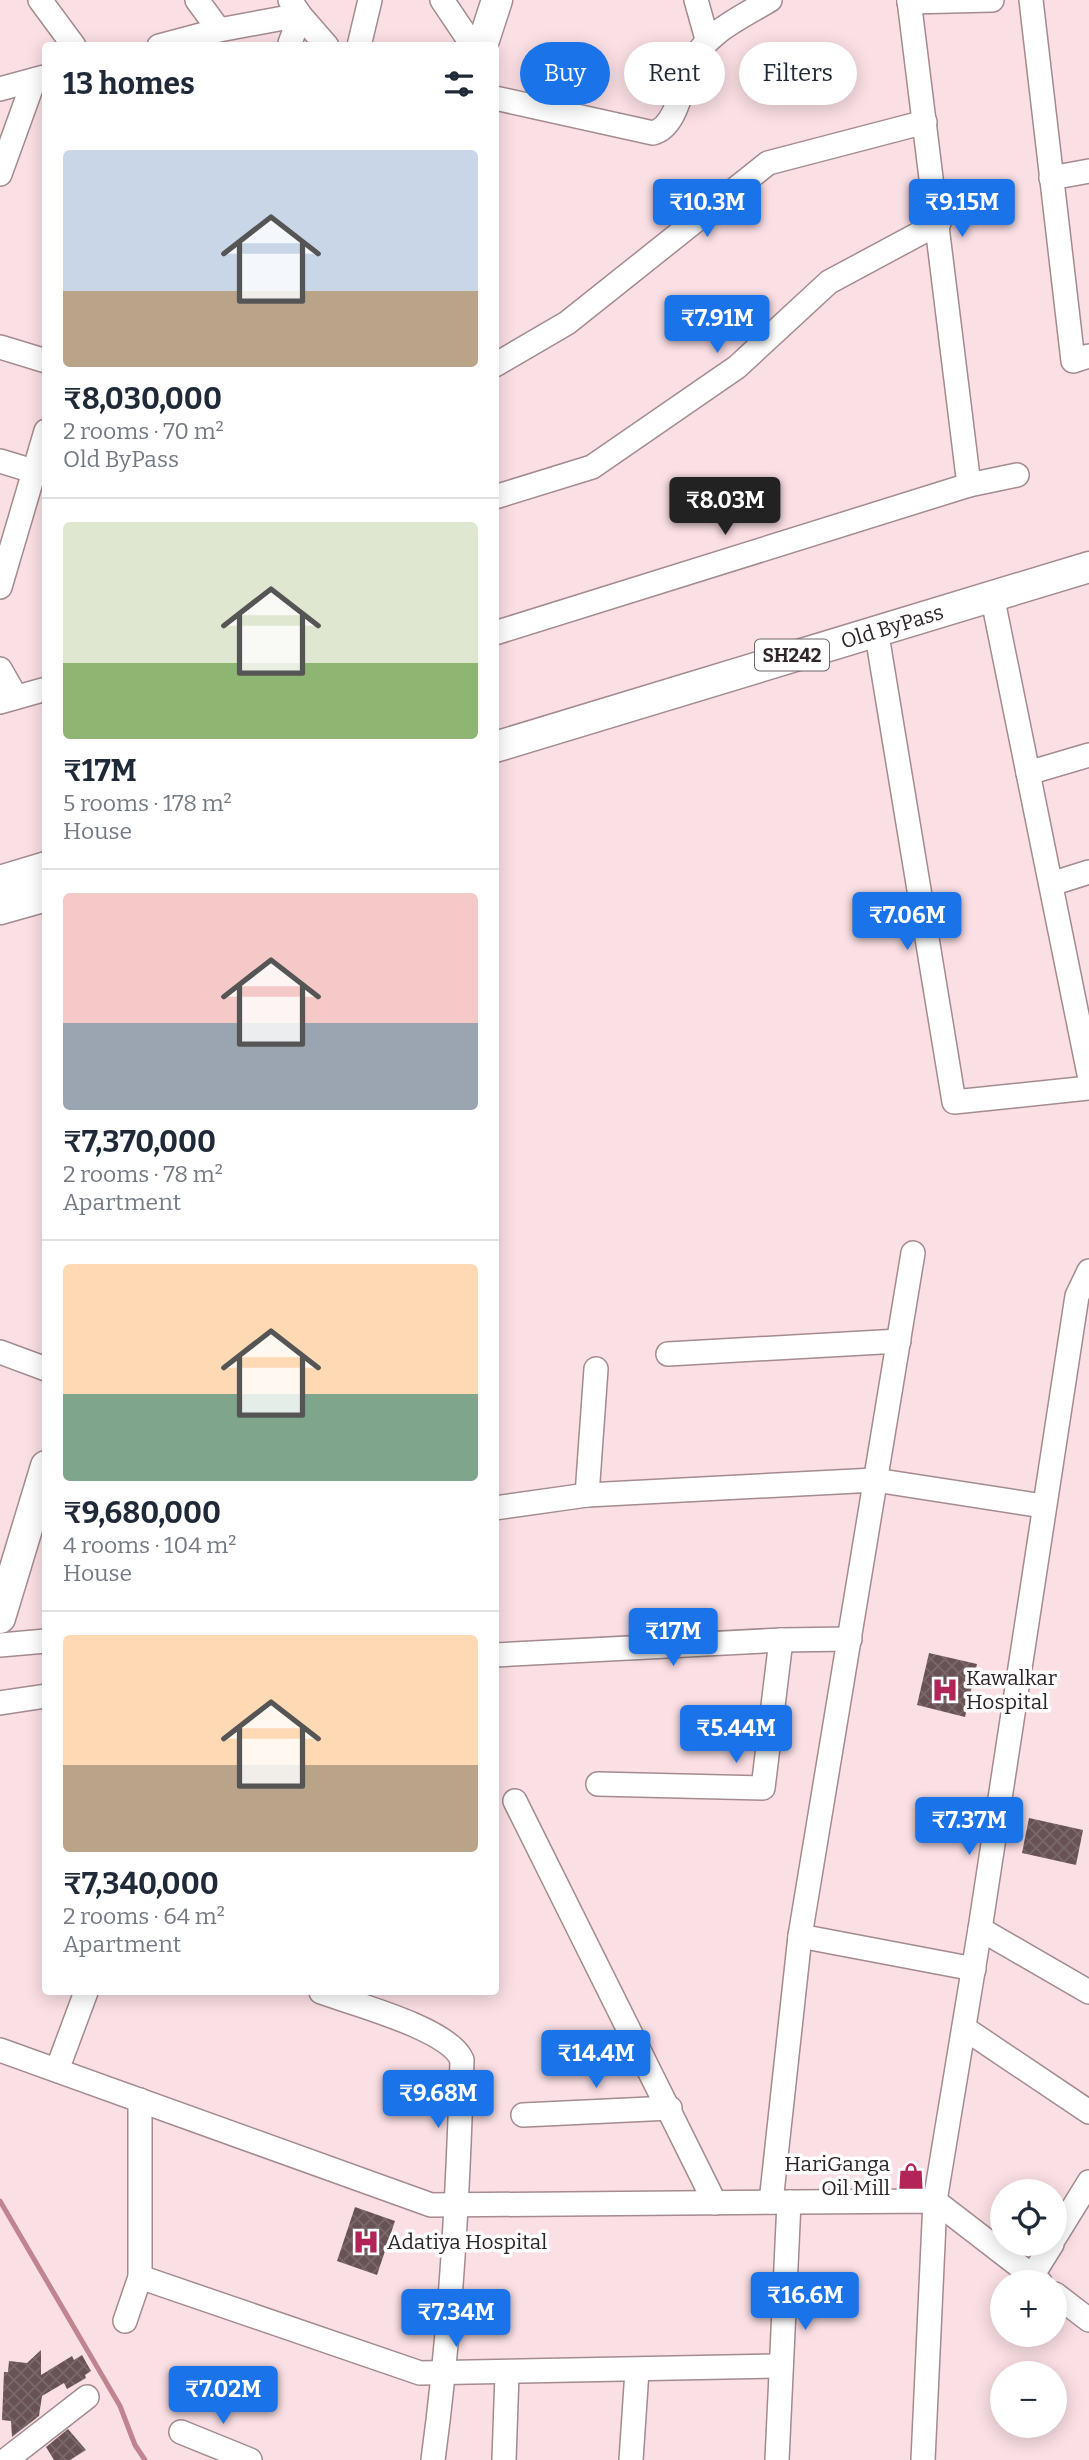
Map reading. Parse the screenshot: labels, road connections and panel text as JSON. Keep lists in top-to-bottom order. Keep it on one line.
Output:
{"streets":{"main road":["Old ByPass","SH242"]},"places":{"hospital":["Kawalkar Hospital","Adatiya Hospital"],"shop":["HariGanga Oil Mill"]},"page":{"chip":["Buy","Rent","Filters"],"heading":"13 homes","list":[{"name":"₹8,030,000","note":"2 rooms · 70 m² · Old ByPass"},{"name":"₹17M","note":"5 rooms · 178 m² · House"},{"name":"₹7,370,000","note":"2 rooms · 78 m² · Apartment"},{"name":"₹9,680,000","note":"4 rooms · 104 m² · House"},{"name":"₹7,340,000","note":"2 rooms · 64 m² · Apartment"}],"price":["₹10.3M","₹9.15M","₹7.91M","₹8.03M","₹7.06M","₹17M","₹5.44M","₹7.37M","₹14.4M","₹9.68M","₹16.6M","₹7.34M","₹7.02M"],"map_buttons":["+","−"]}}
